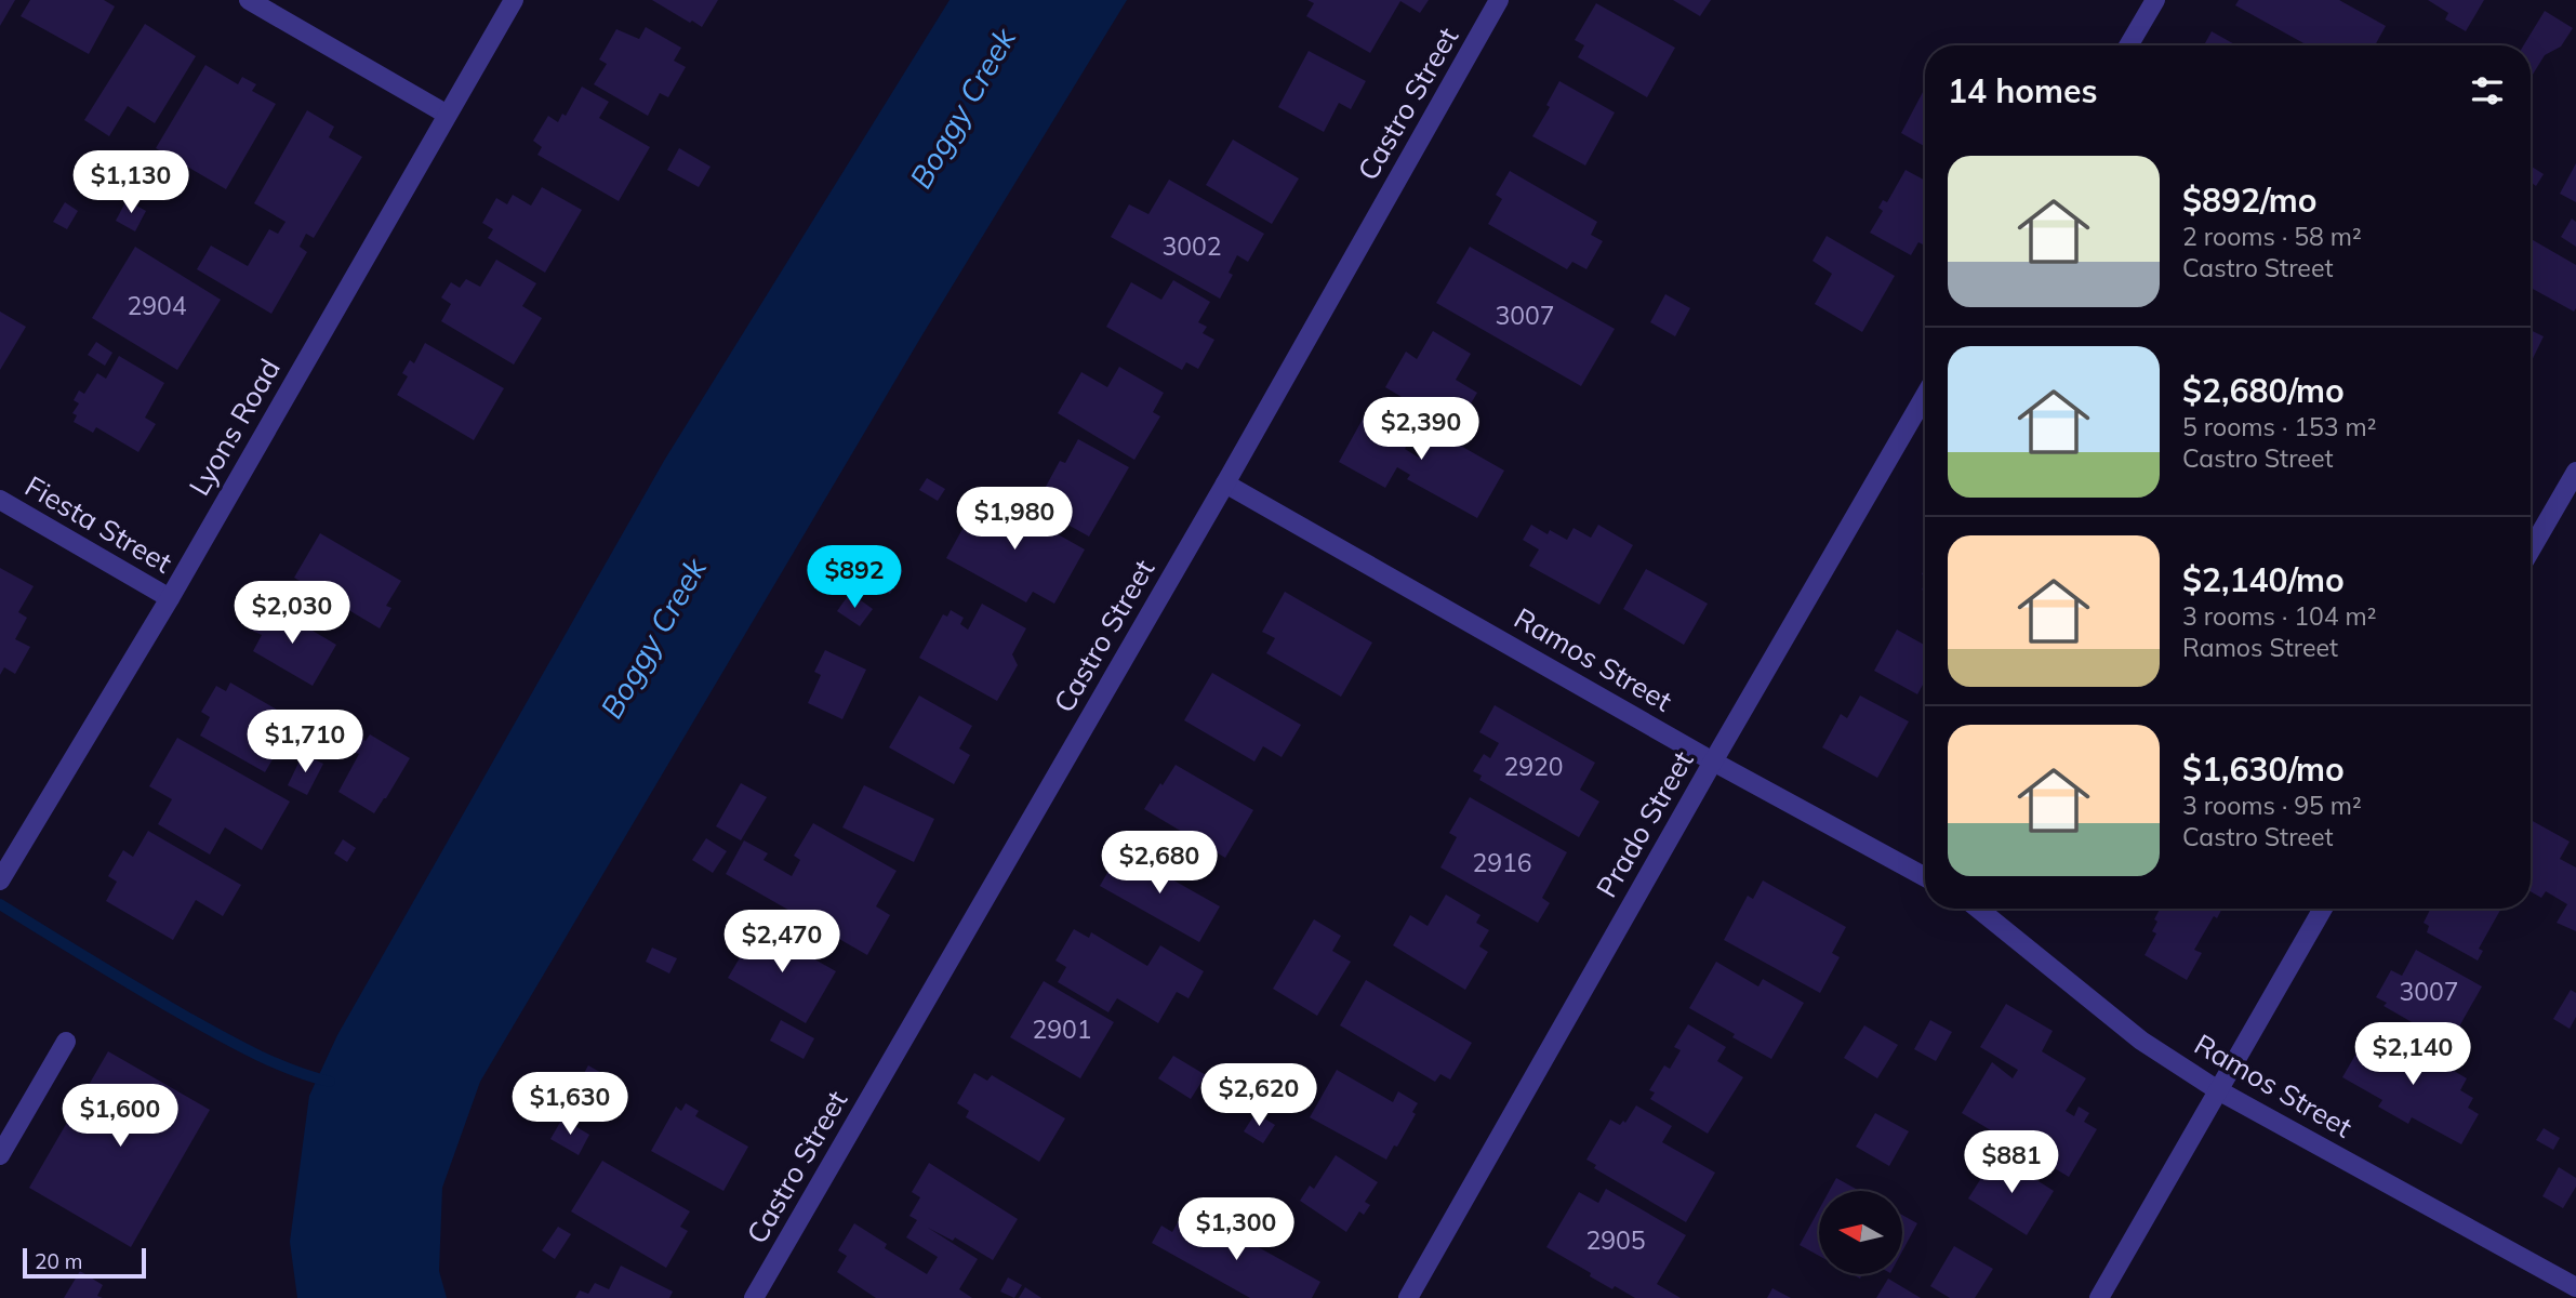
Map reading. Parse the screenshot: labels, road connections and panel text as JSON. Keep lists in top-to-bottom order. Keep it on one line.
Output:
{"streets":{"street":["Castro Street","Lyons Road","Fiesta Street","Ramos Street","Prado Street"]},"crossings":[["Castro Street","Ramos Street"],["Lyons Road","Fiesta Street"],["Ramos Street","Prado Street"]],"water":["Boggy Creek"],"house_numbers":["3002","2904","3007","2920","2916","3007","2901","2905"],"scale_bar":"20 m","north":"left","page":{"heading":"14 homes","list":[{"name":"$892/mo","note":"2 rooms · 58 m² · Castro Street"},{"name":"$2,680/mo","note":"5 rooms · 153 m² · Castro Street"},{"name":"$2,140/mo","note":"3 rooms · 104 m² · Ramos Street"},{"name":"$1,630/mo","note":"3 rooms · 95 m² · Castro Street"}],"price":["$1,130","$2,390","$1,980","$892","$2,030","$1,710","$2,680","$2,470","$2,140","$2,620","$1,630","$1,600","$881","$1,300"],"scale":"20 m"}}
